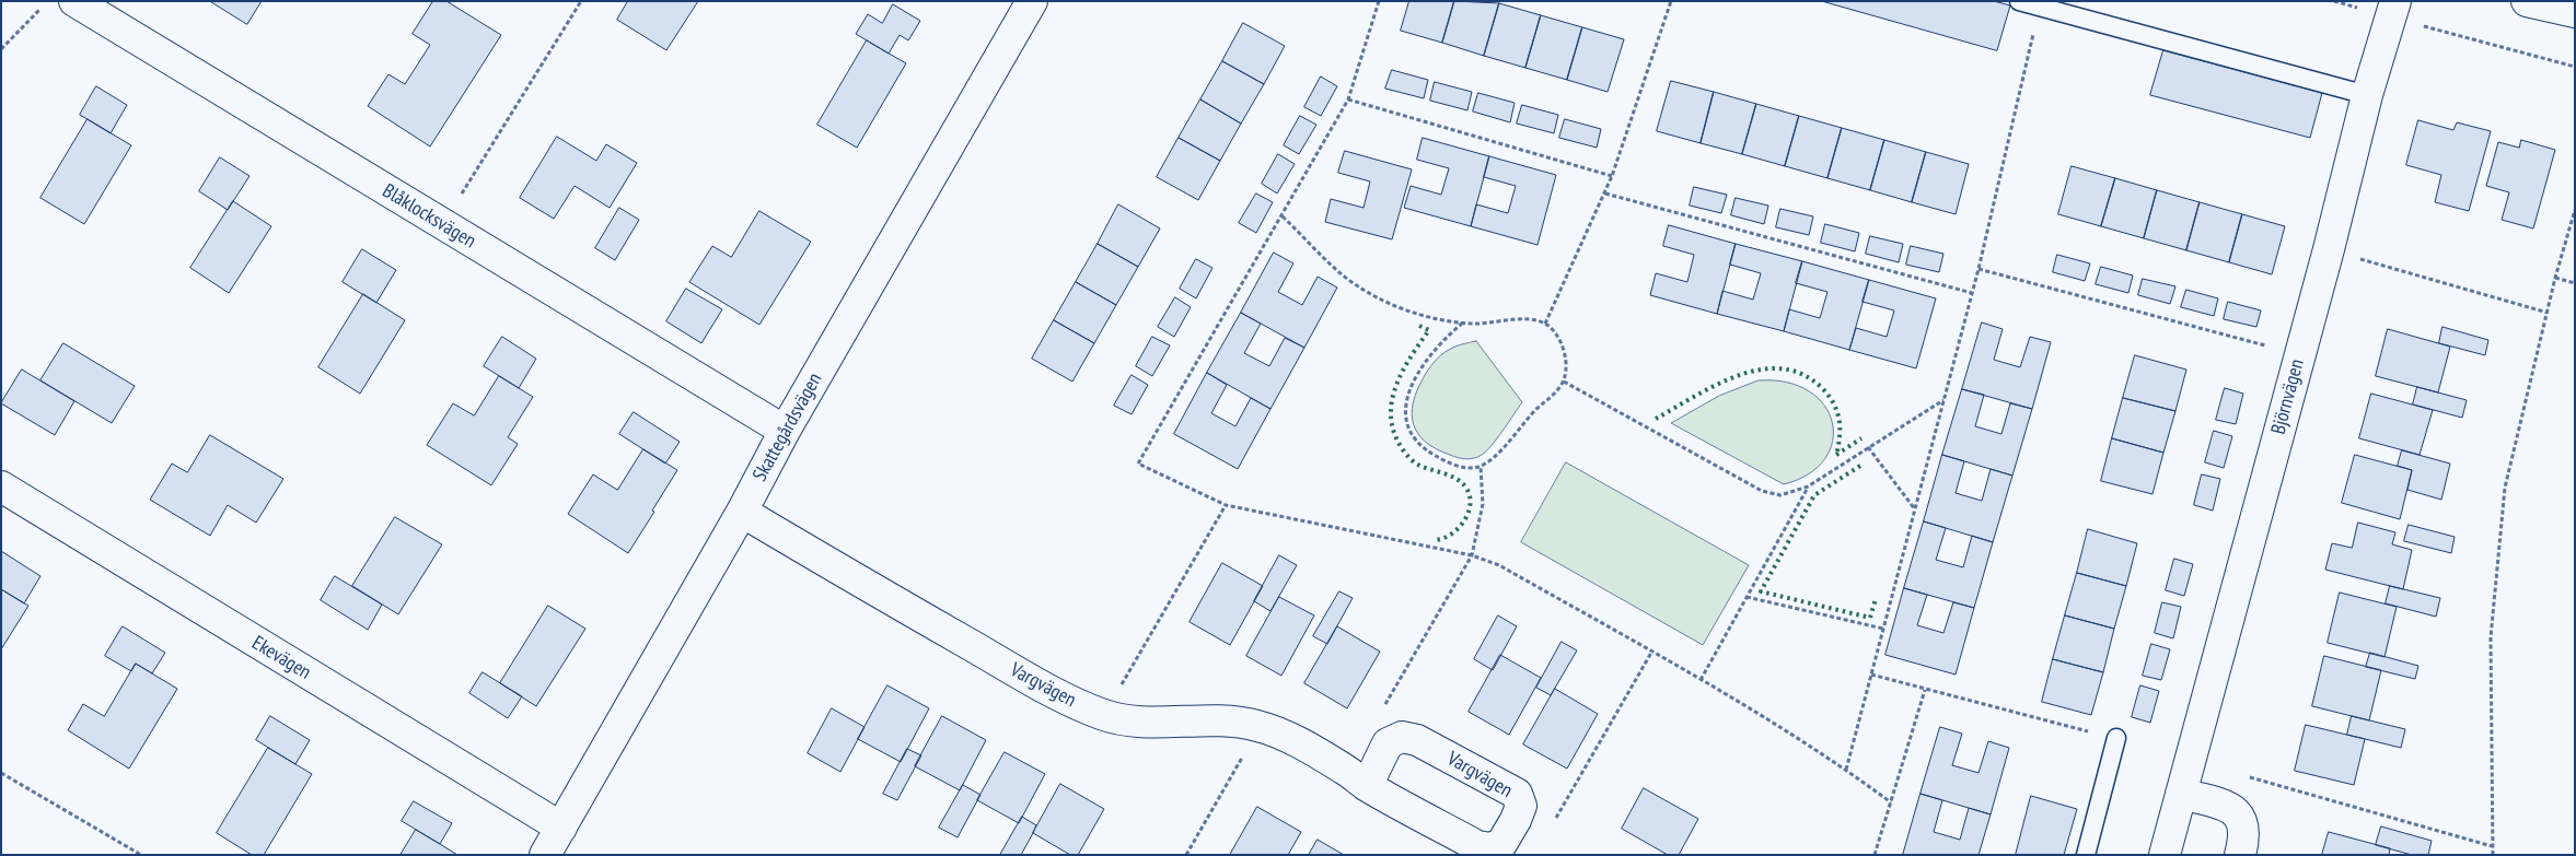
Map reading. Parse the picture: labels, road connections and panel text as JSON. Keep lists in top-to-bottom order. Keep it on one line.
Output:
{"streets":{"street":["Blåklocksvägen","Björnvägen","Skattegårdsvägen","Ekevägen","Vargvägen"]},"crossings":[["Blåklocksvägen","Skattegårdsvägen"],["Skattegårdsvägen","Ekevägen"],["Skattegårdsvägen","Vargvägen"]]}
